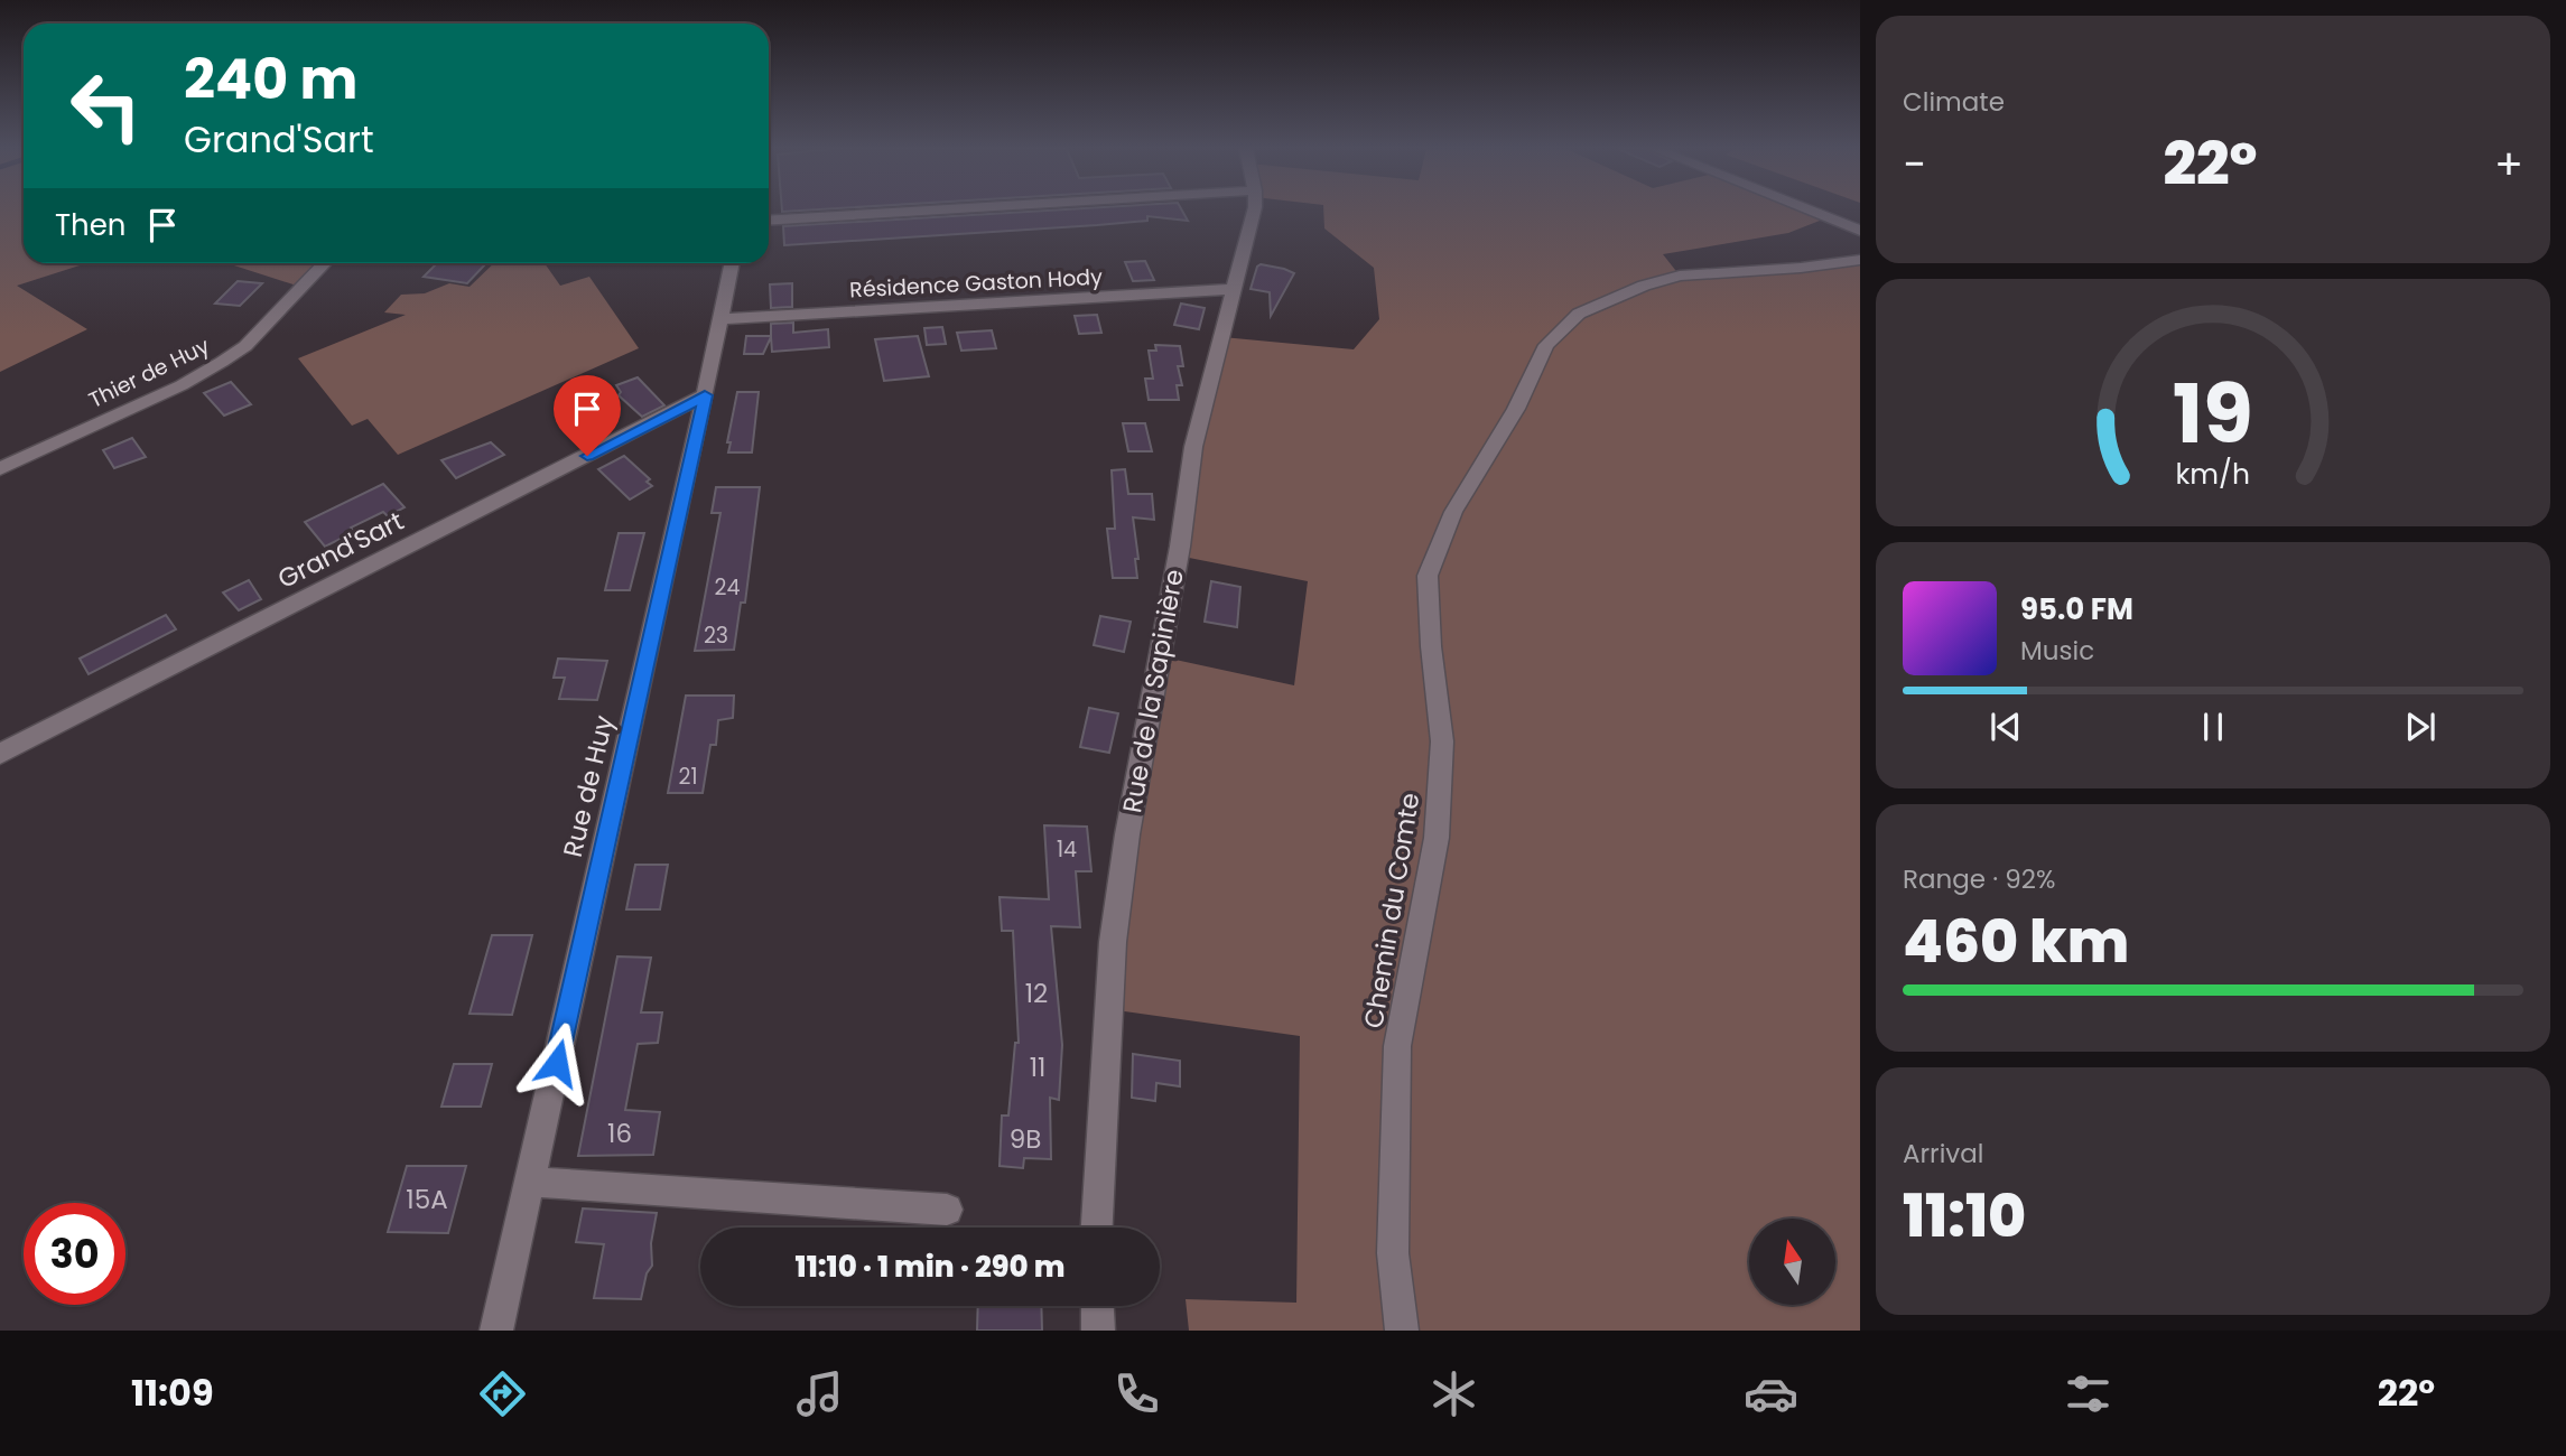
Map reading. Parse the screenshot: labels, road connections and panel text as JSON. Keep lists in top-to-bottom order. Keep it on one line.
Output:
{"streets":{"street":["Résidence Gaston Hody","Thier de Huy","Grand'Sart","Rue de la Sapinière","Rue de Huy","Chemin du Comte"]},"crossings":[["Résidence Gaston Hody","Rue de la Sapinière"],["Résidence Gaston Hody","Rue de Huy"],["Grand'Sart","Rue de Huy"]],"house_numbers":["24","23","21","14","12","11","16","9B","15A"],"north":"top","page":{"tile":["Climate",["Range · 92%","460 km"],["Arrival","11:10"]],"turn":["240 m","Grand'Sart"],"heat":["−","22°","+"],"then":"Then","song":["95.0 FM","Music"],"limit":"30","trip":"11:10 · 1 min · 290 m","tabs":["11:09","22°"],"gauge":["19","km/h"]}}
